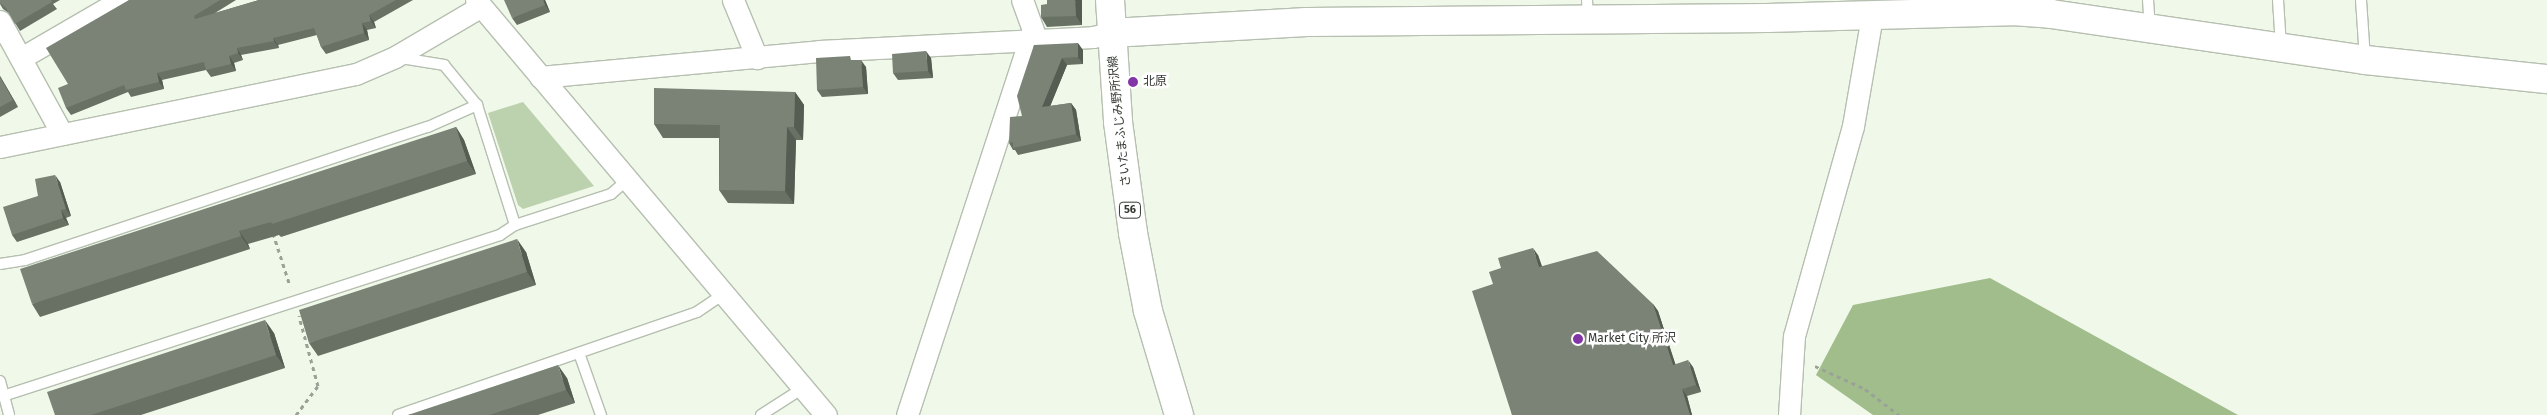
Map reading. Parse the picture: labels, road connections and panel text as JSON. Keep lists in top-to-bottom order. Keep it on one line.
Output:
{"streets":{"street":["さいたまふじみ野所沢線","56"]},"places":["北原","Market City 所沢"]}
